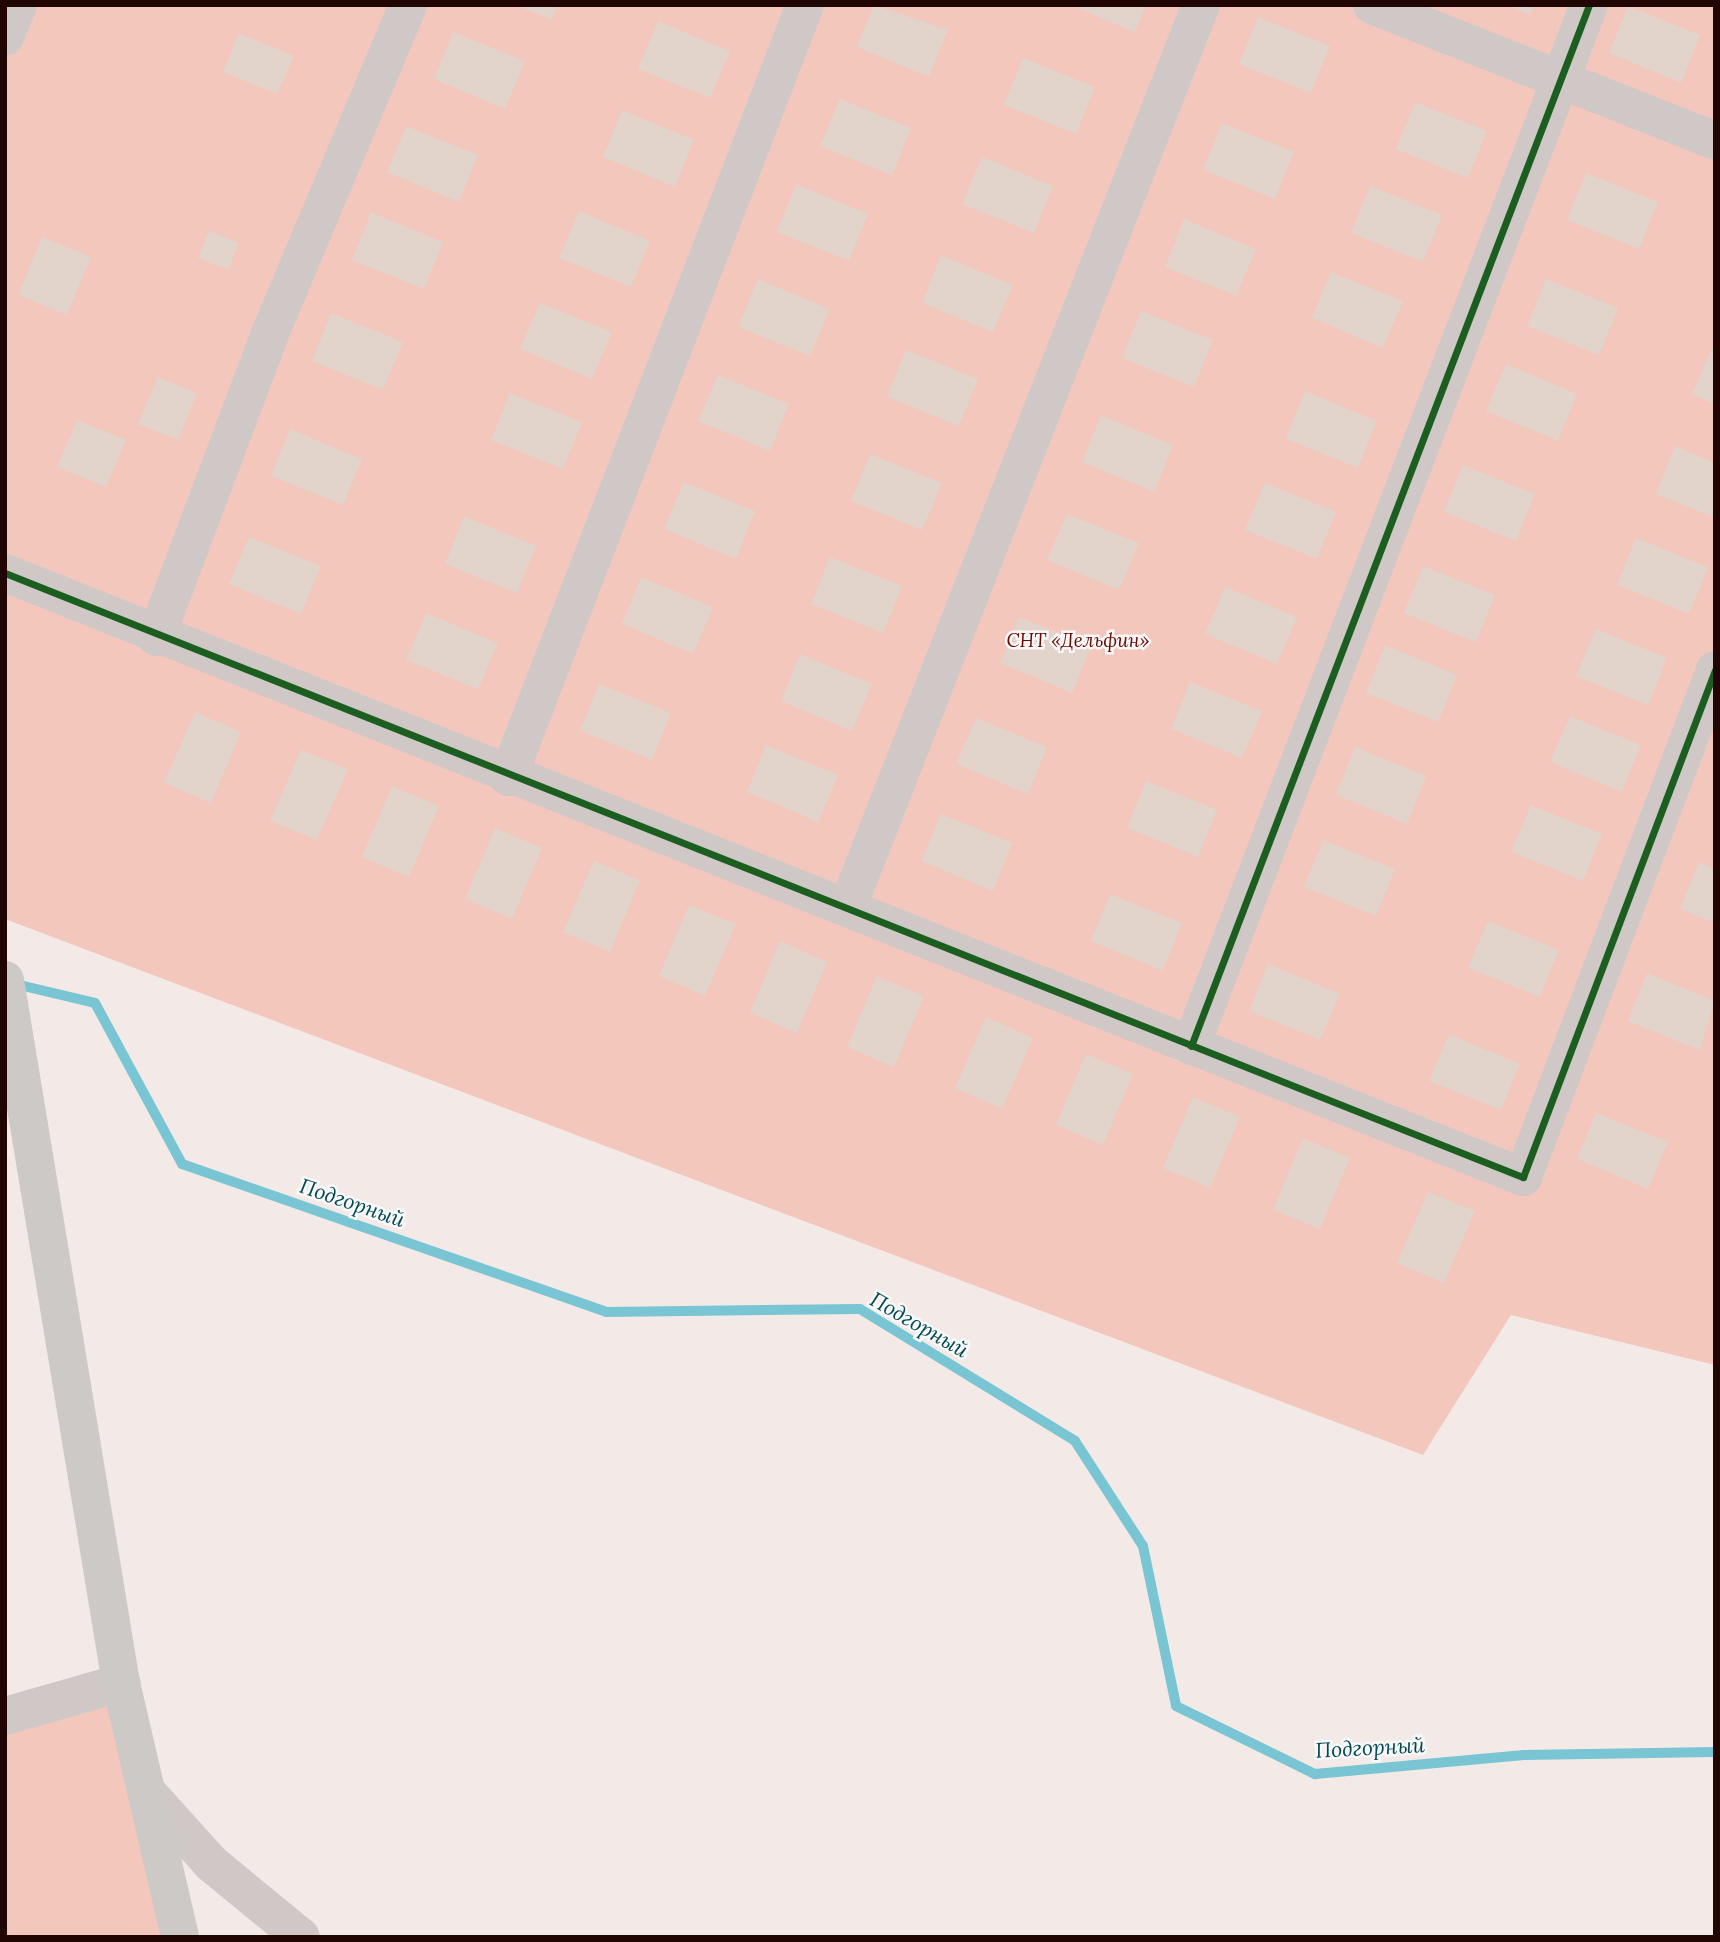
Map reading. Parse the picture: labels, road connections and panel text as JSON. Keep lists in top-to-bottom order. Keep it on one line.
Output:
{"water":["Подгорный"],"parks":["СНТ «Дельфин»"]}
